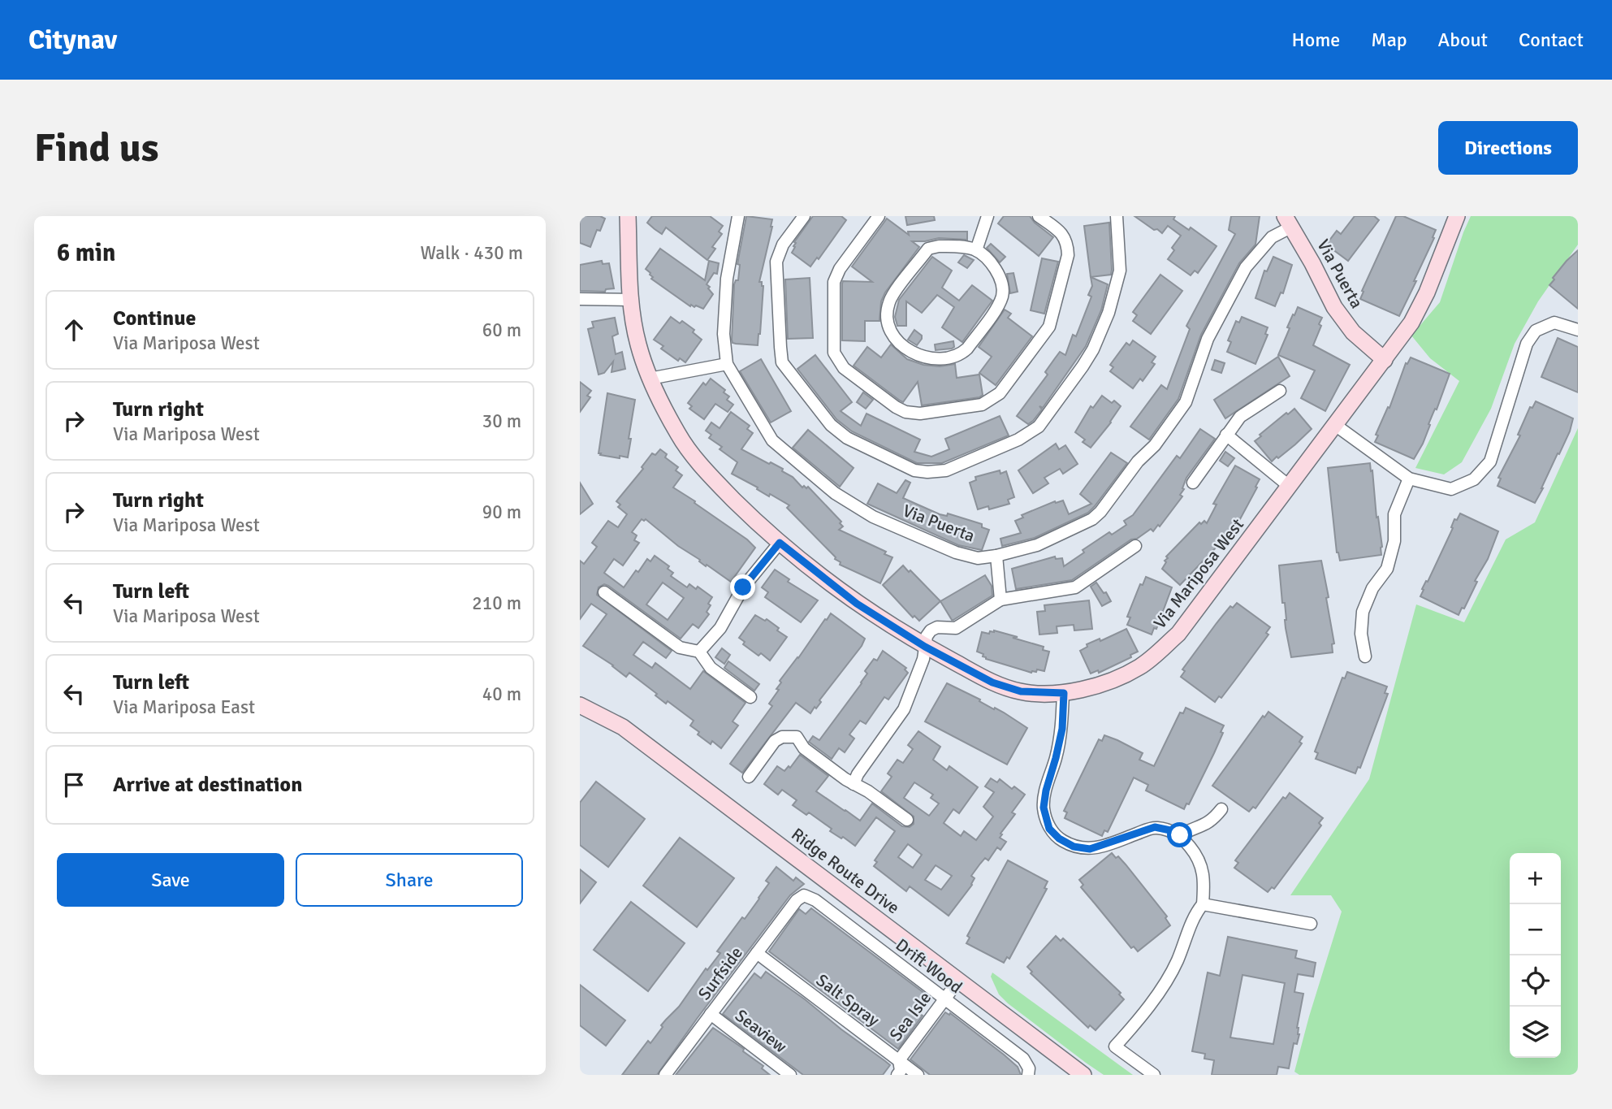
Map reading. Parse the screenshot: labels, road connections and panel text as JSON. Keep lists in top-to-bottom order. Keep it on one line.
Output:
{"streets":{"street":["Via Puerta","Via Mariposa West","Ridge Route Drive","Drift Wood","Surfside","Salt Spray","Sea Isle","Seaview"]},"crossings":[["Via Puerta","Via Mariposa West"],["Ridge Route Drive","Sea Isle"],["Drift Wood","Surfside"],["Drift Wood","Sea Isle"],["Surfside","Salt Spray"],["Surfside","Seaview"],["Salt Spray","Sea Isle"]],"page":{"header":"Citynav","nav":["Home","Map","About","Contact"],"buttons":["Directions",["Save","Share"]],"title":"Find us","heading":["6 min","Walk · 430 m"],"list":[["Continue","Via Mariposa West","60 m"],["Turn right","Via Mariposa West","30 m"],["Turn right","Via Mariposa West","90 m"],["Turn left","Via Mariposa West","210 m"],["Turn left","Via Mariposa East","40 m"],"Arrive at destination"],"map_buttons":["+","−"]}}
